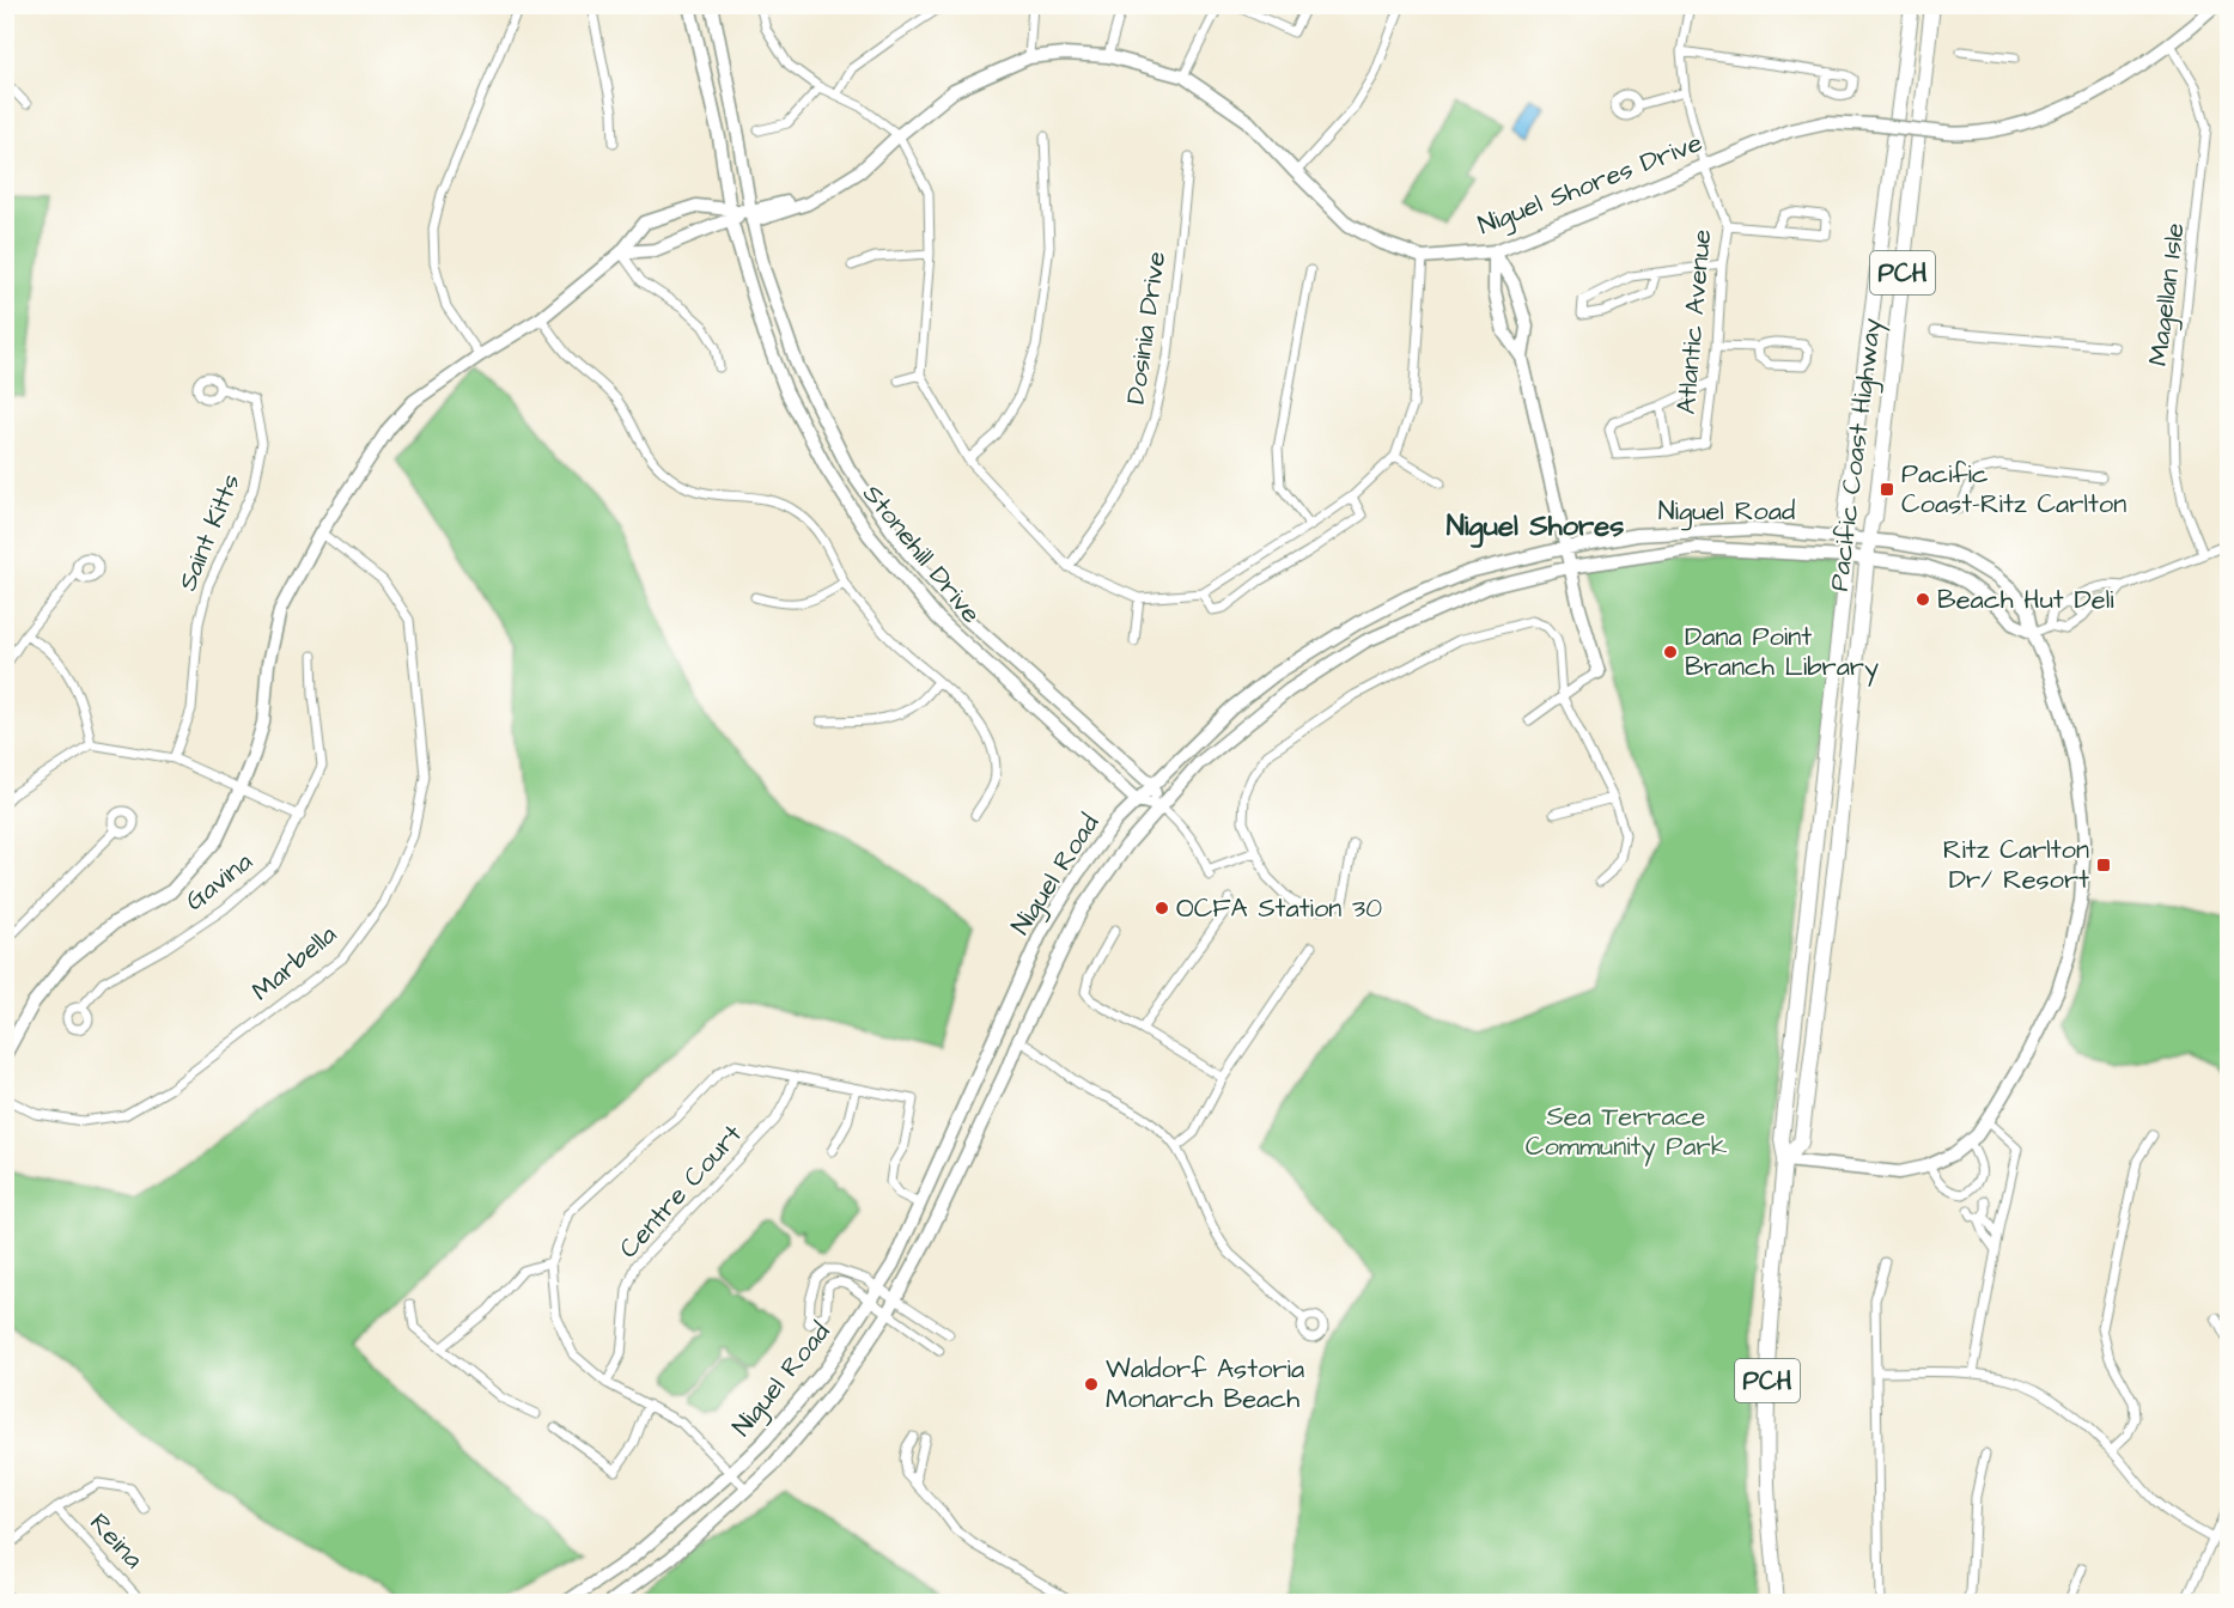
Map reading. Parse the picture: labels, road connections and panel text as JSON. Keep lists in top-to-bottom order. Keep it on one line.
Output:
{"streets":{"highway":["PCH","Pacific Coast Highway"],"main road":["Niguel Shores Drive","Niguel Road","Stonehill Drive"],"street":["Magellan Isle","Atlantic Avenue","Dosinia Drive","Saint Kitts","Gavina","Marbella","Centre Court","Reina"]},"crossings":[["Niguel Shores Drive","Magellan Isle"],["Niguel Shores Drive","Atlantic Avenue"],["Niguel Shores Drive","Stonehill Drive"],["Pacific Coast Highway","Niguel Road"],["Niguel Road","Stonehill Drive"]],"districts":["Niguel Shores"],"parks":["Sea Terrace Community Park"],"places":{"transit":["Pacific Coast-Ritz Carlton","Ritz Carlton Dr/ Resort"],"other":["Beach Hut Deli","Dana Point Branch Library","OCFA Station 30","Waldorf Astoria Monarch Beach"]}}
